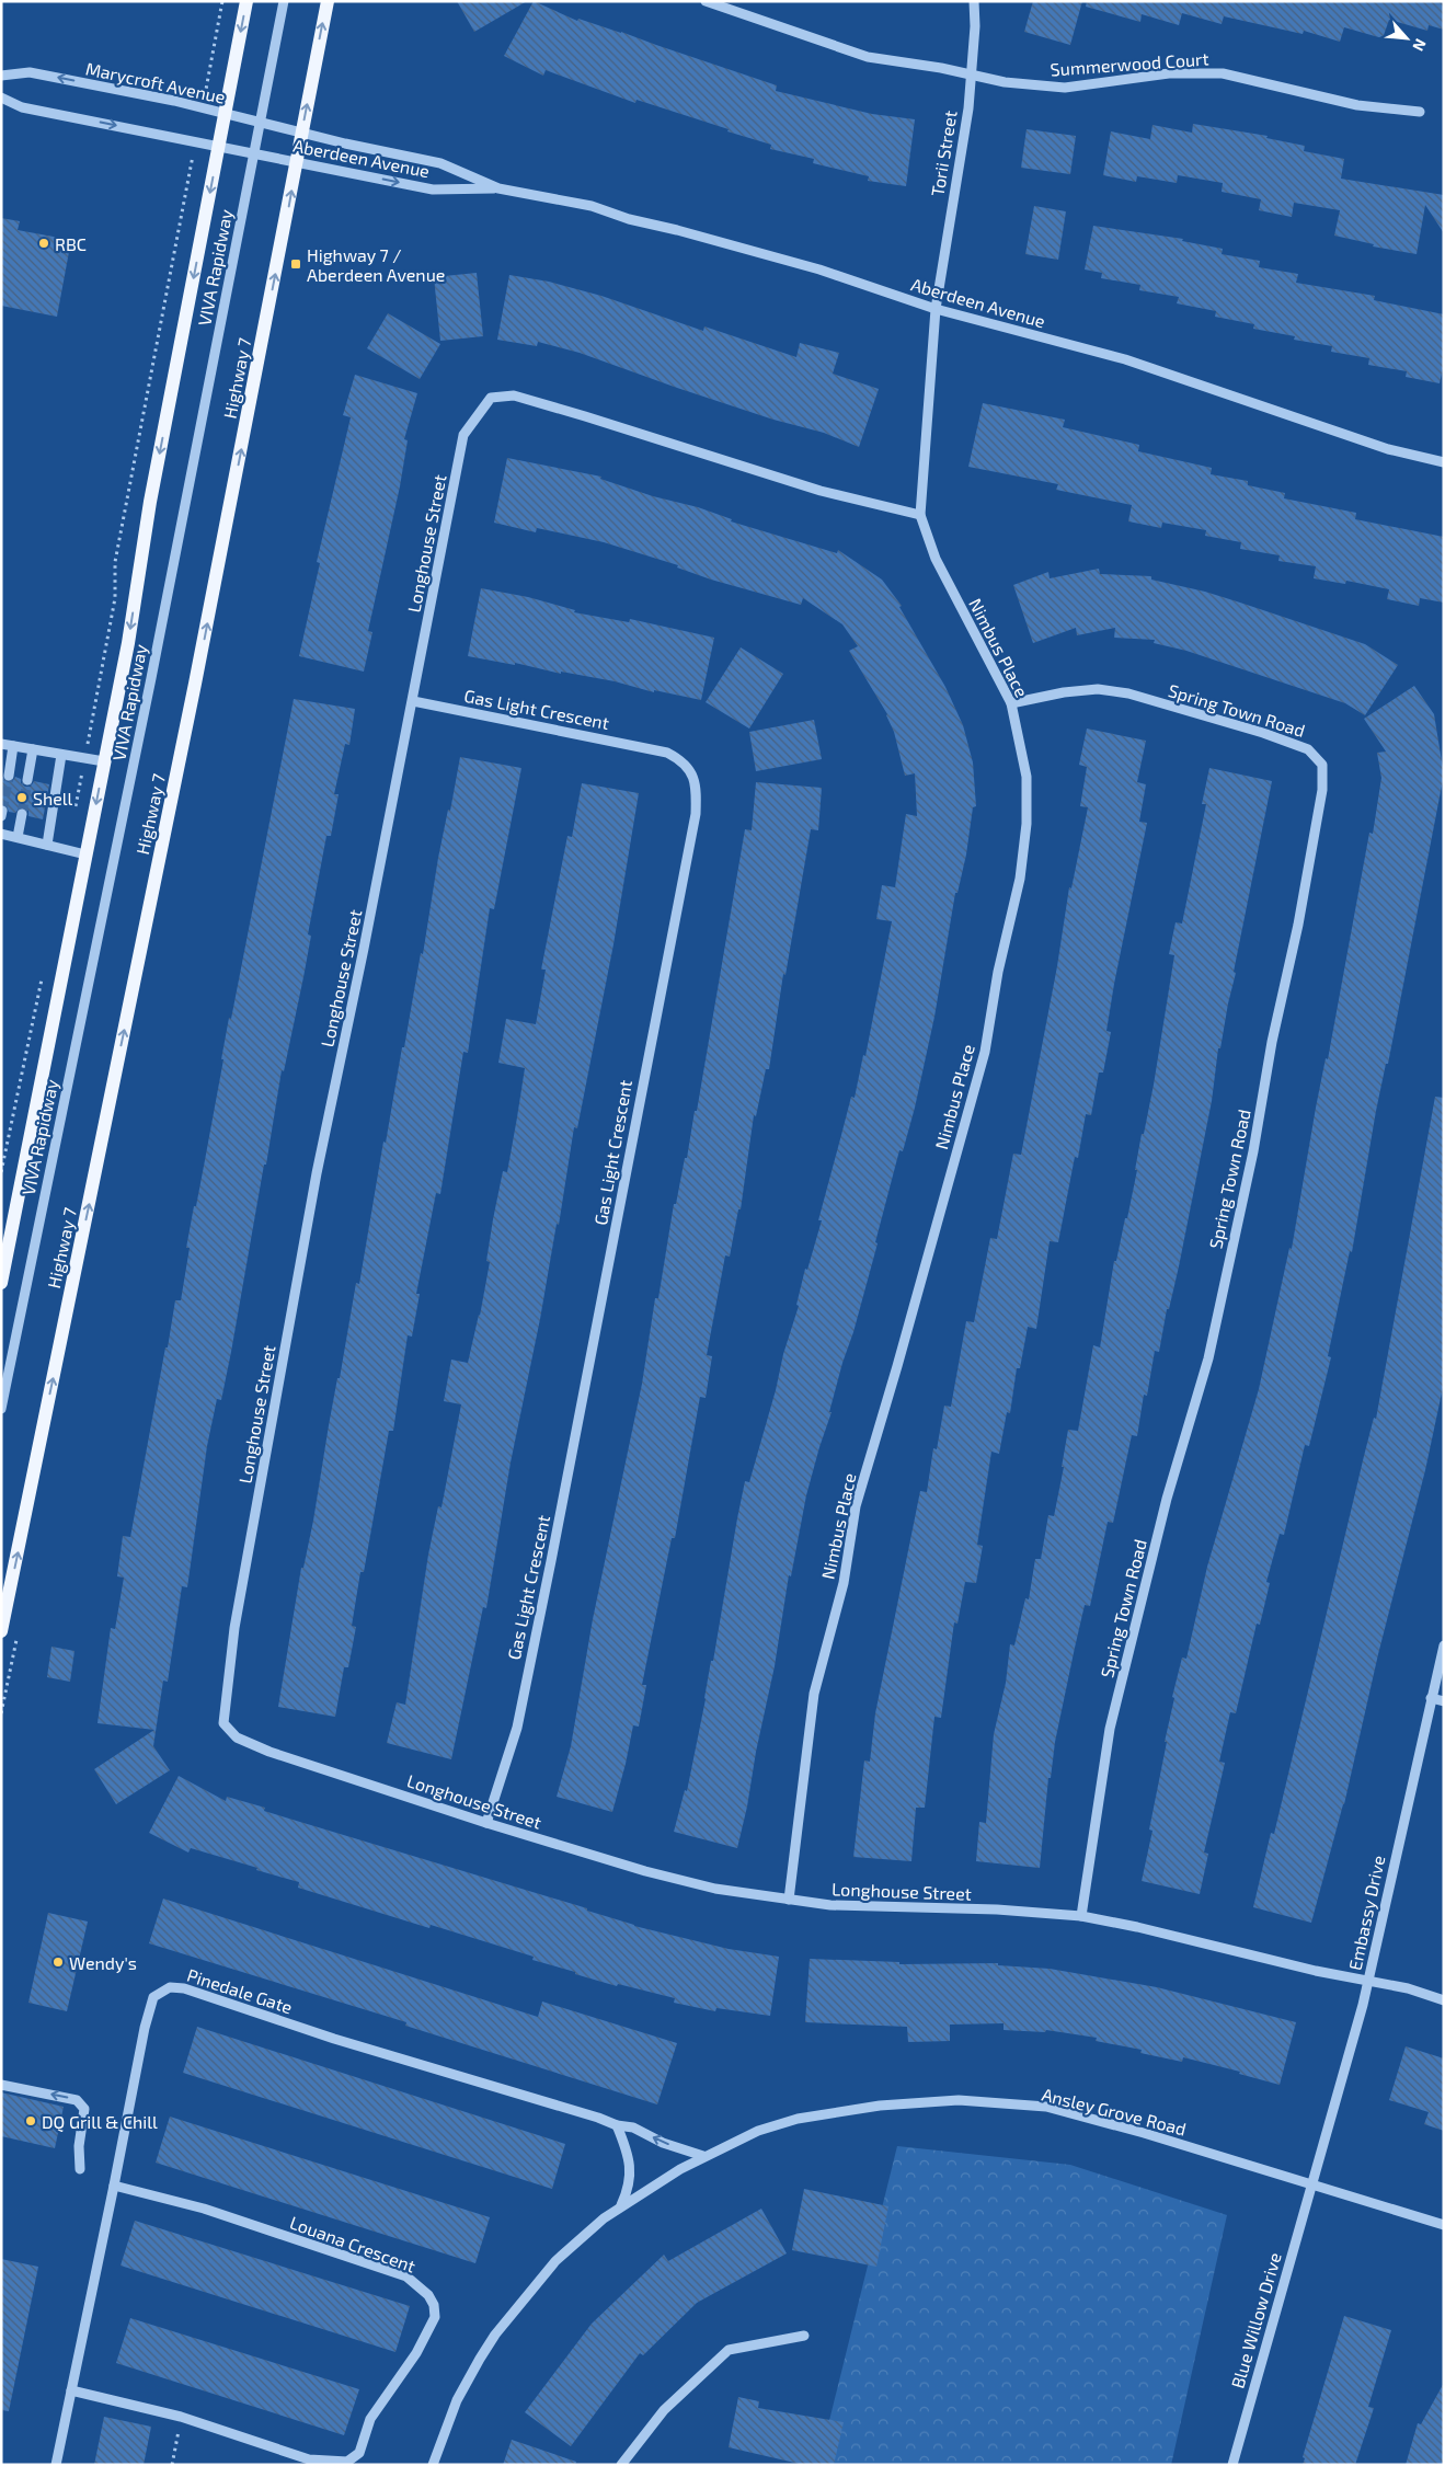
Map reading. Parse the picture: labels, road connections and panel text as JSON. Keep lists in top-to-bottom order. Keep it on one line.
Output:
{"streets":{"main road":["Highway 7"],"street":["Summerwood Court","Marycroft Avenue","Torii Street","Aberdeen Avenue","VIVA Rapidway","Longhouse Street","Nimbus Place","Gas Light Crescent","Spring Town Road","Embassy Drive","Pinedale Gate","Ansley Grove Road","Louana Crescent","Blue Willow Drive"]},"crossings":[["Summerwood Court","Torii Street"],["Marycroft Avenue","Aberdeen Avenue"],["Marycroft Avenue","VIVA Rapidway"],["Marycroft Avenue","Highway 7"],["Torii Street","Aberdeen Avenue"],["Torii Street","Nimbus Place"],["Aberdeen Avenue","VIVA Rapidway"],["Aberdeen Avenue","Highway 7"],["Aberdeen Avenue","Nimbus Place"],["Longhouse Street","Nimbus Place"],["Longhouse Street","Gas Light Crescent"],["Longhouse Street","Spring Town Road"],["Longhouse Street","Embassy Drive"],["Nimbus Place","Spring Town Road"],["Embassy Drive","Ansley Grove Road"],["Embassy Drive","Blue Willow Drive"],["Pinedale Gate","Ansley Grove Road"],["Pinedale Gate","Louana Crescent"],["Ansley Grove Road","Blue Willow Drive"]],"places":{"other":["RBC","Shell","Wendy's","DQ Grill & Chill"],"transit":["Highway 7 / Aberdeen Avenue"]},"north":"bottom right"}
